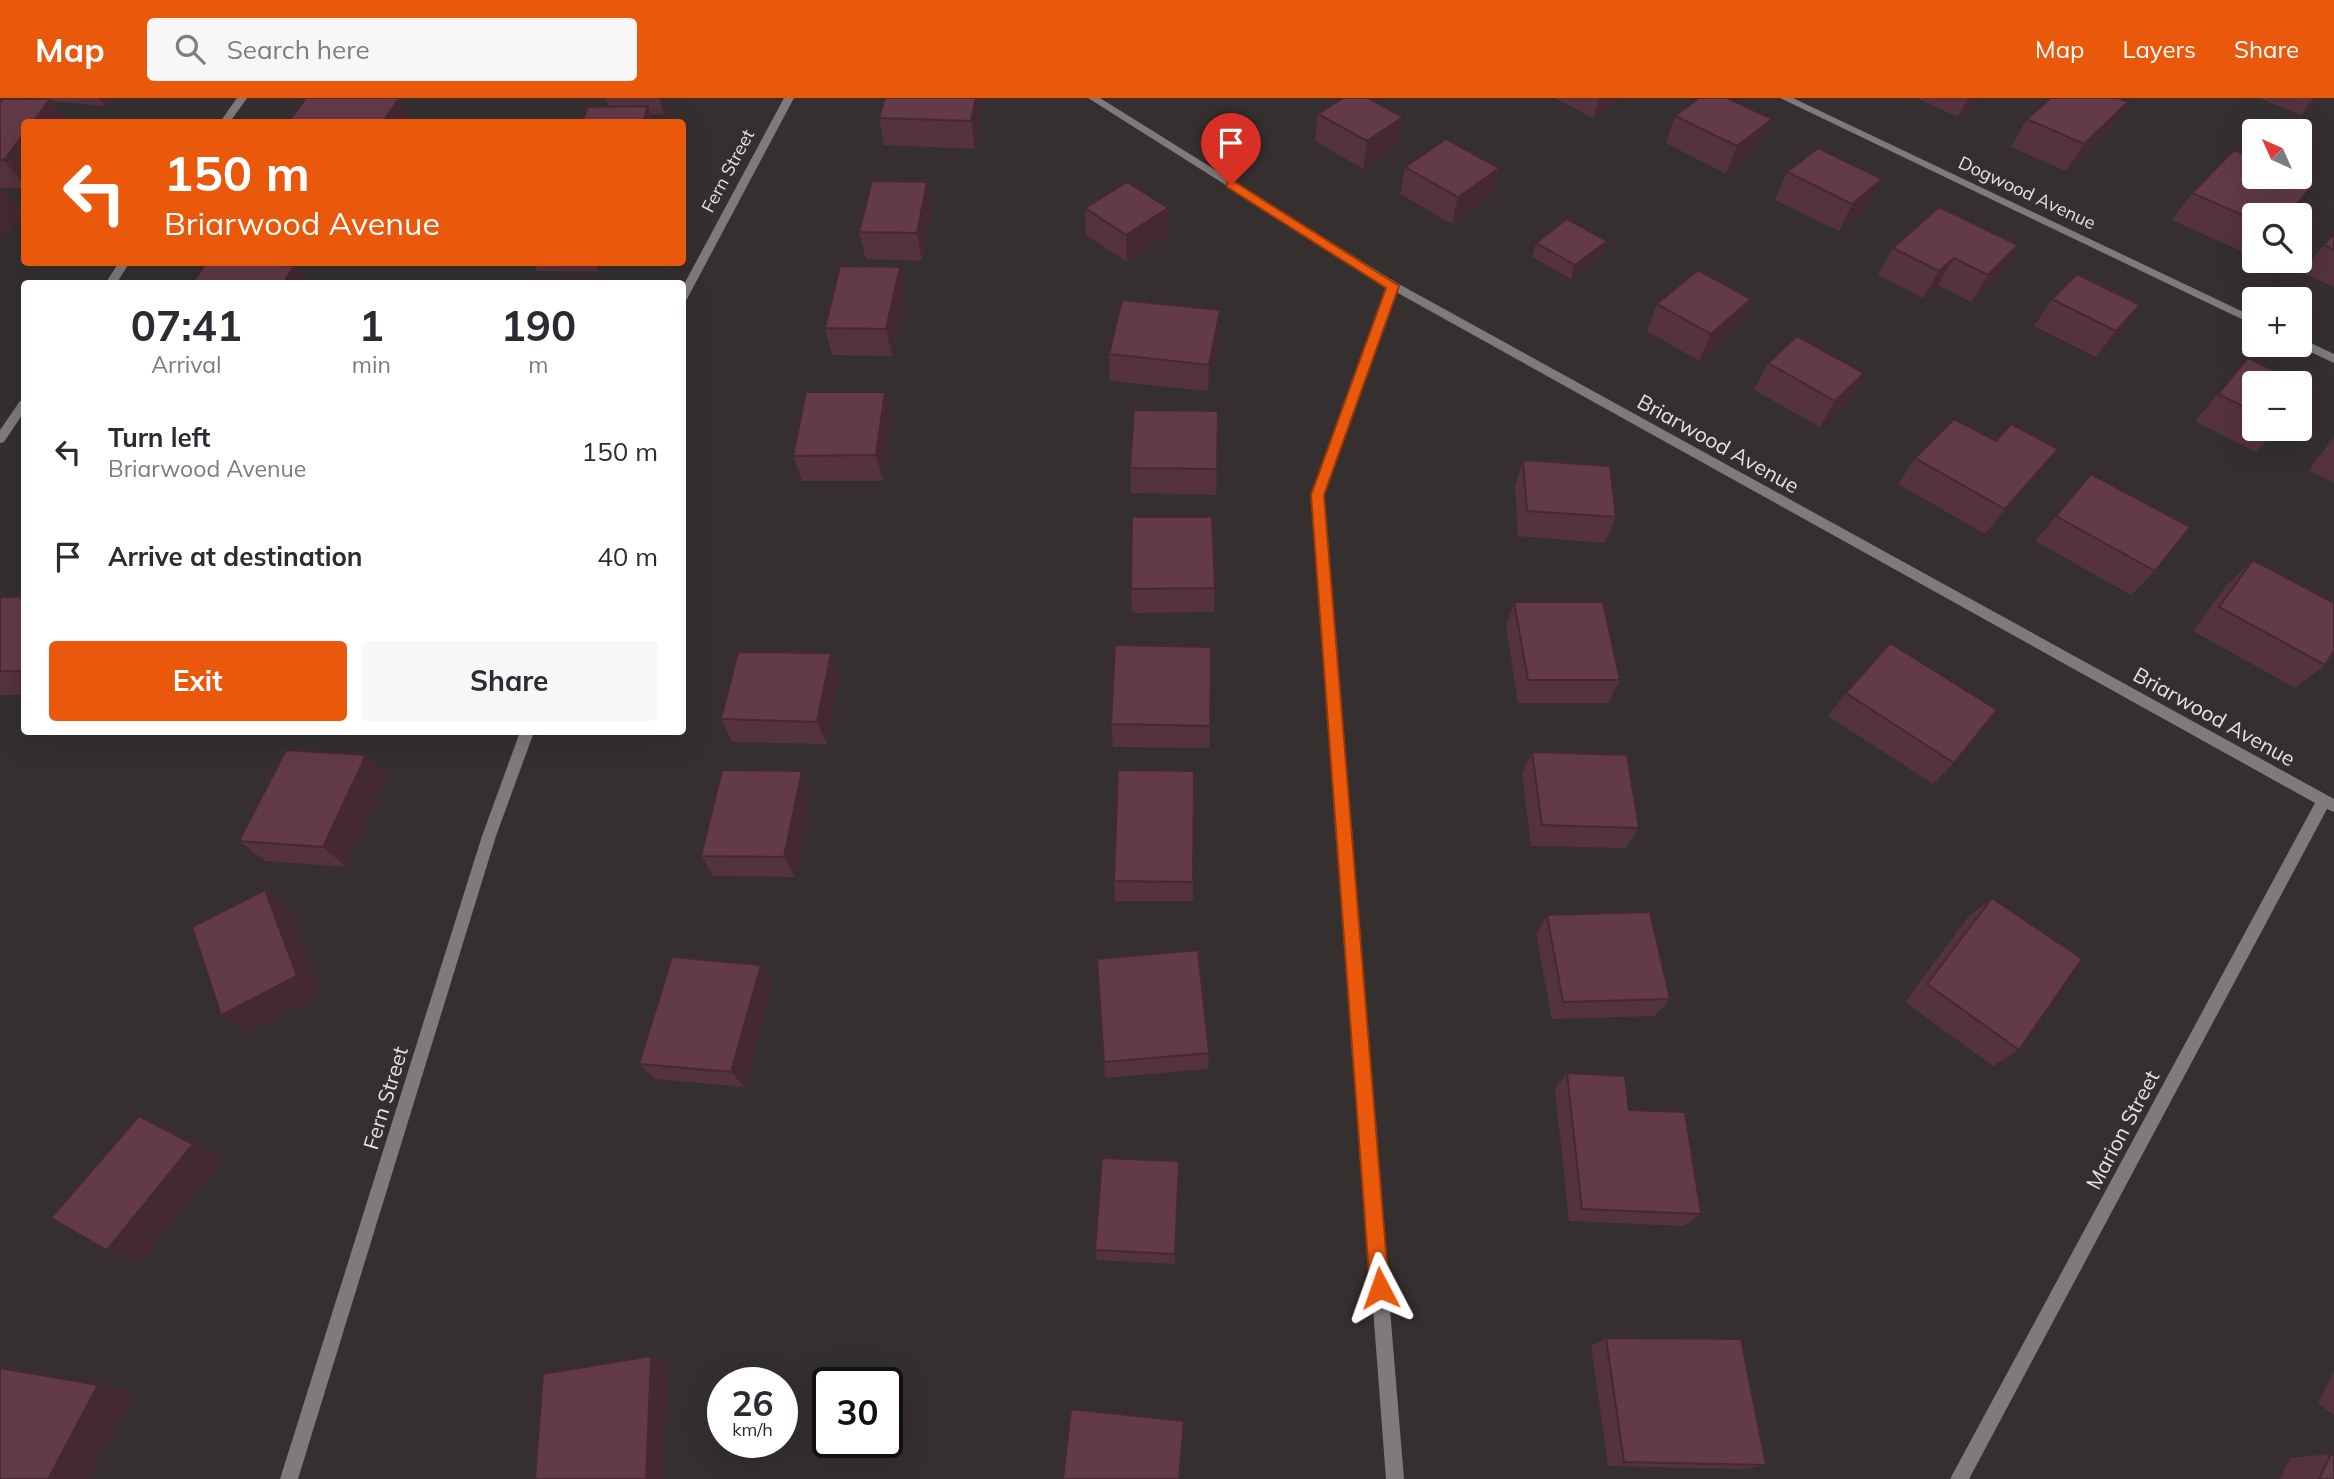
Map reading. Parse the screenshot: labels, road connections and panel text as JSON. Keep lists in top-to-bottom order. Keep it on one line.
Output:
{"streets":{"street":["Fern Street","Dogwood Avenue","Briarwood Avenue","Marion Street"]},"crossings":[["Briarwood Avenue","Marion Street"]],"north":"top left","page":{"header":"Map","search":"Search here","nav":["Map","Layers","Share"],"map_buttons":["+","−"],"turn":["150 m","Briarwood Avenue"],"eta":["07:41","Arrival","1","min","190","m"],"list":[{"name":"Turn left","note":"Briarwood Avenue","value":"150 m"},{"name":"Arrive at destination","value":"40 m"}],"buttons":["Exit","Share"],"speed":"26 km/h","limit":"30"}}
